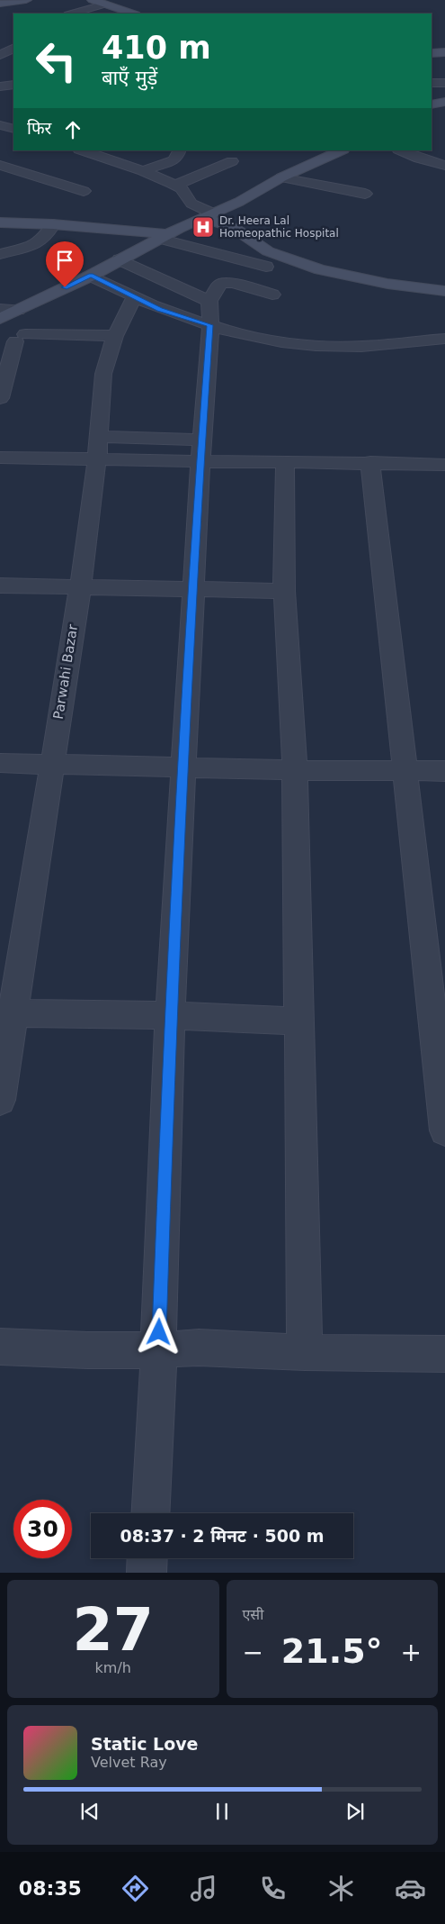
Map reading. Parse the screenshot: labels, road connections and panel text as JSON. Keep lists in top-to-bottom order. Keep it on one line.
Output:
{"streets":{"street":["Parwahi Bazar"]},"places":{"hospital":["Dr. Heera Lal Homeopathic Hospital"]},"page":{"turn":["410 m","बाएँ मुड़ें"],"then":"फिर","limit":"30","trip":"08:37 · 2 मिनट · 500 m","tile":[["27","km/h"],"एसी"],"heat":["−","21.5°","+"],"song":["Static Love","Velvet Ray"],"tabs":"08:35"}}
